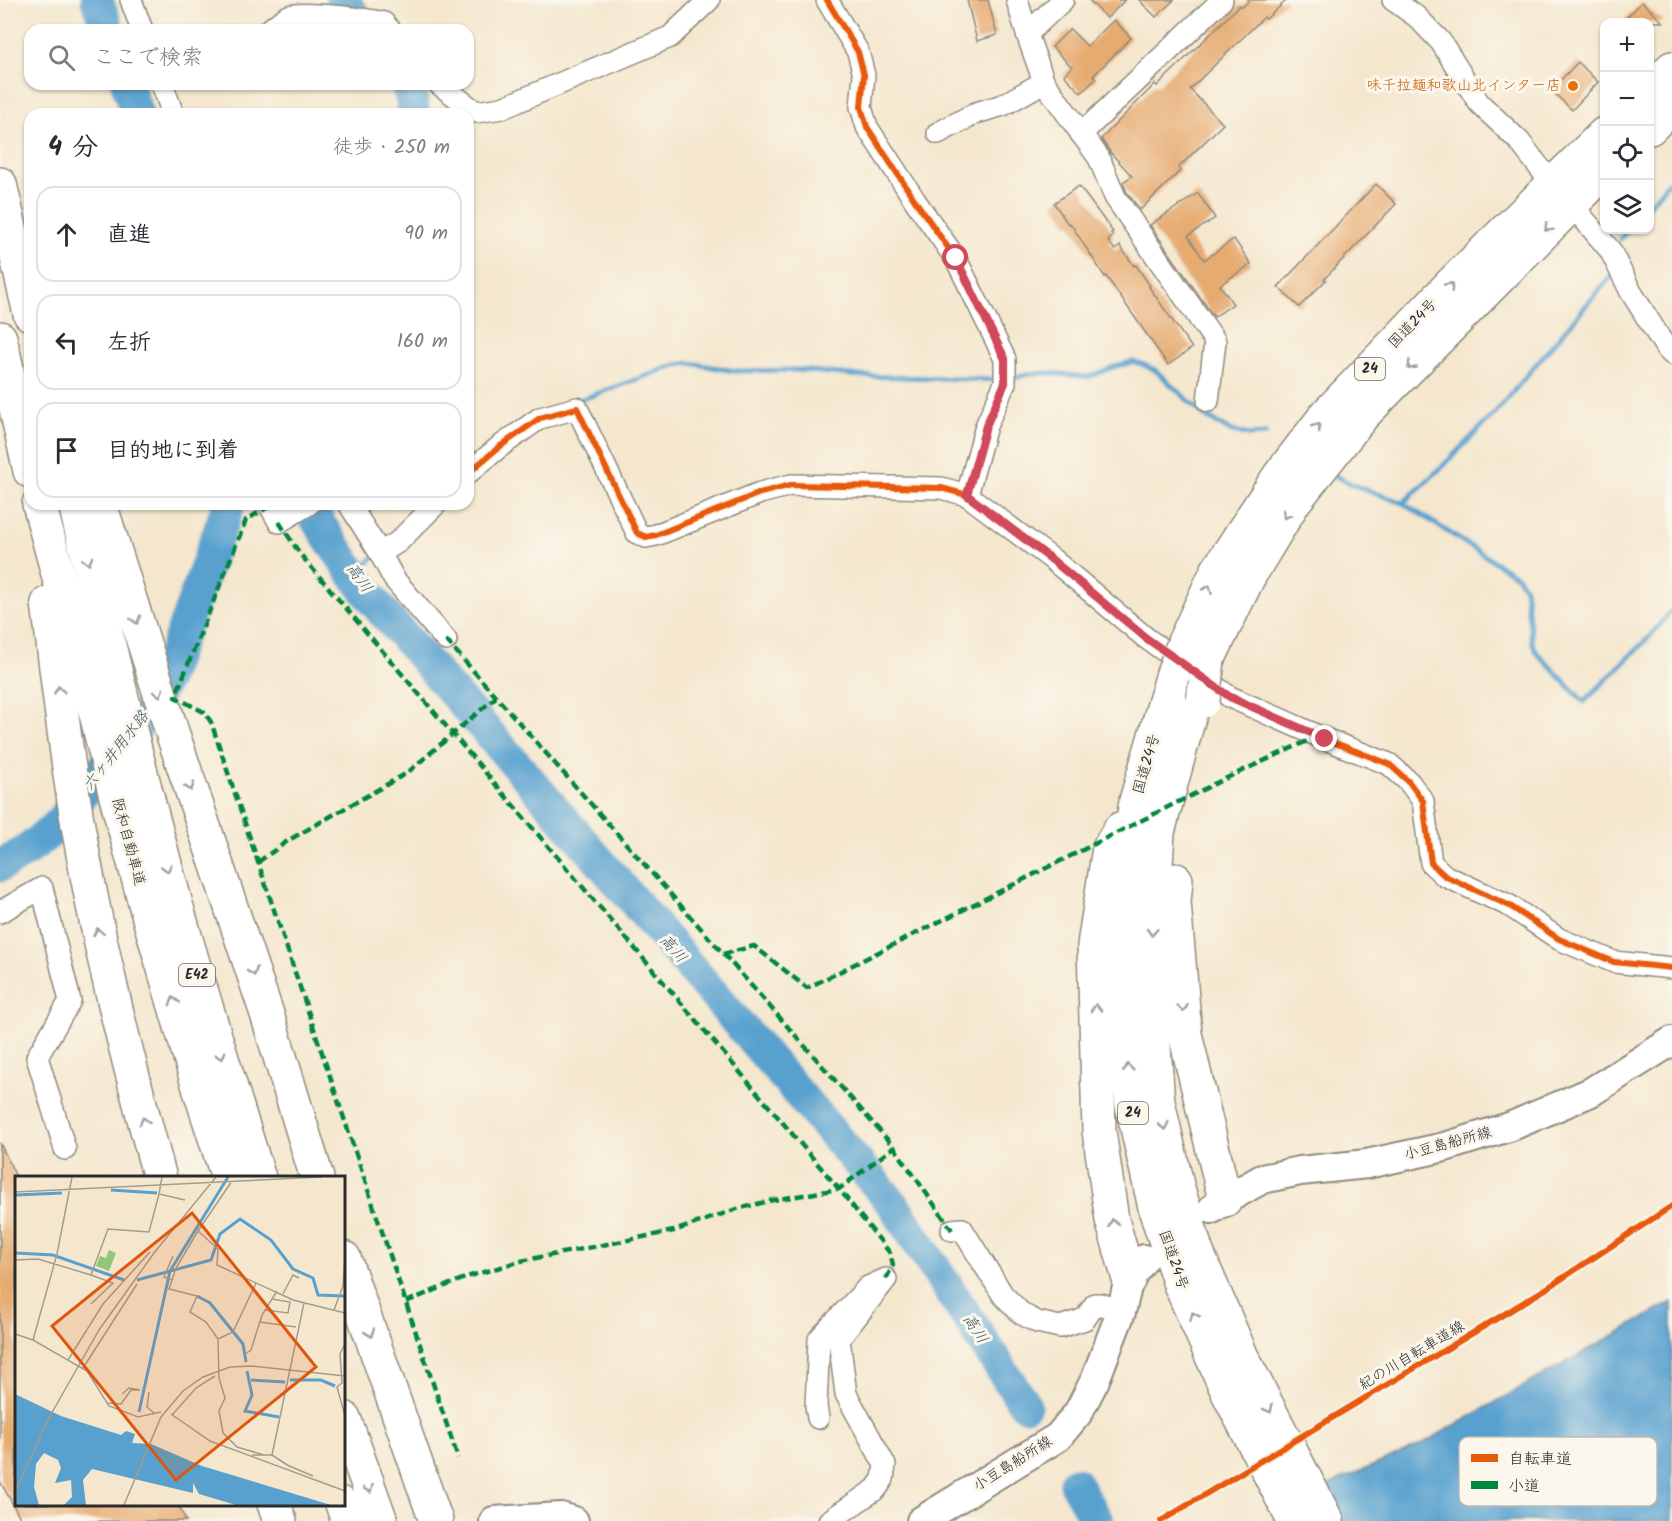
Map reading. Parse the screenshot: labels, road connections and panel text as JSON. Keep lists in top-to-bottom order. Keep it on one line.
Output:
{"streets":{"highway":["国道24号","24","阪和自動車道","E42"],"main road":["小豆島船所線"],"cycle path":["紀の川自転車道線"]},"crossings":[["国道24号","24"],["24","小豆島船所線"]],"water":["高川","六ヶ井用水路"],"places":["味千拉麺和歌山北インター店"],"legend":["自転車道","小道"],"page":{"map_buttons":["+","−"],"search":"ここで検索","heading":["4 分","徒歩 · 250 m"],"list":[["直進","90 m"],["左折","160 m"],"目的地に到着"]}}
